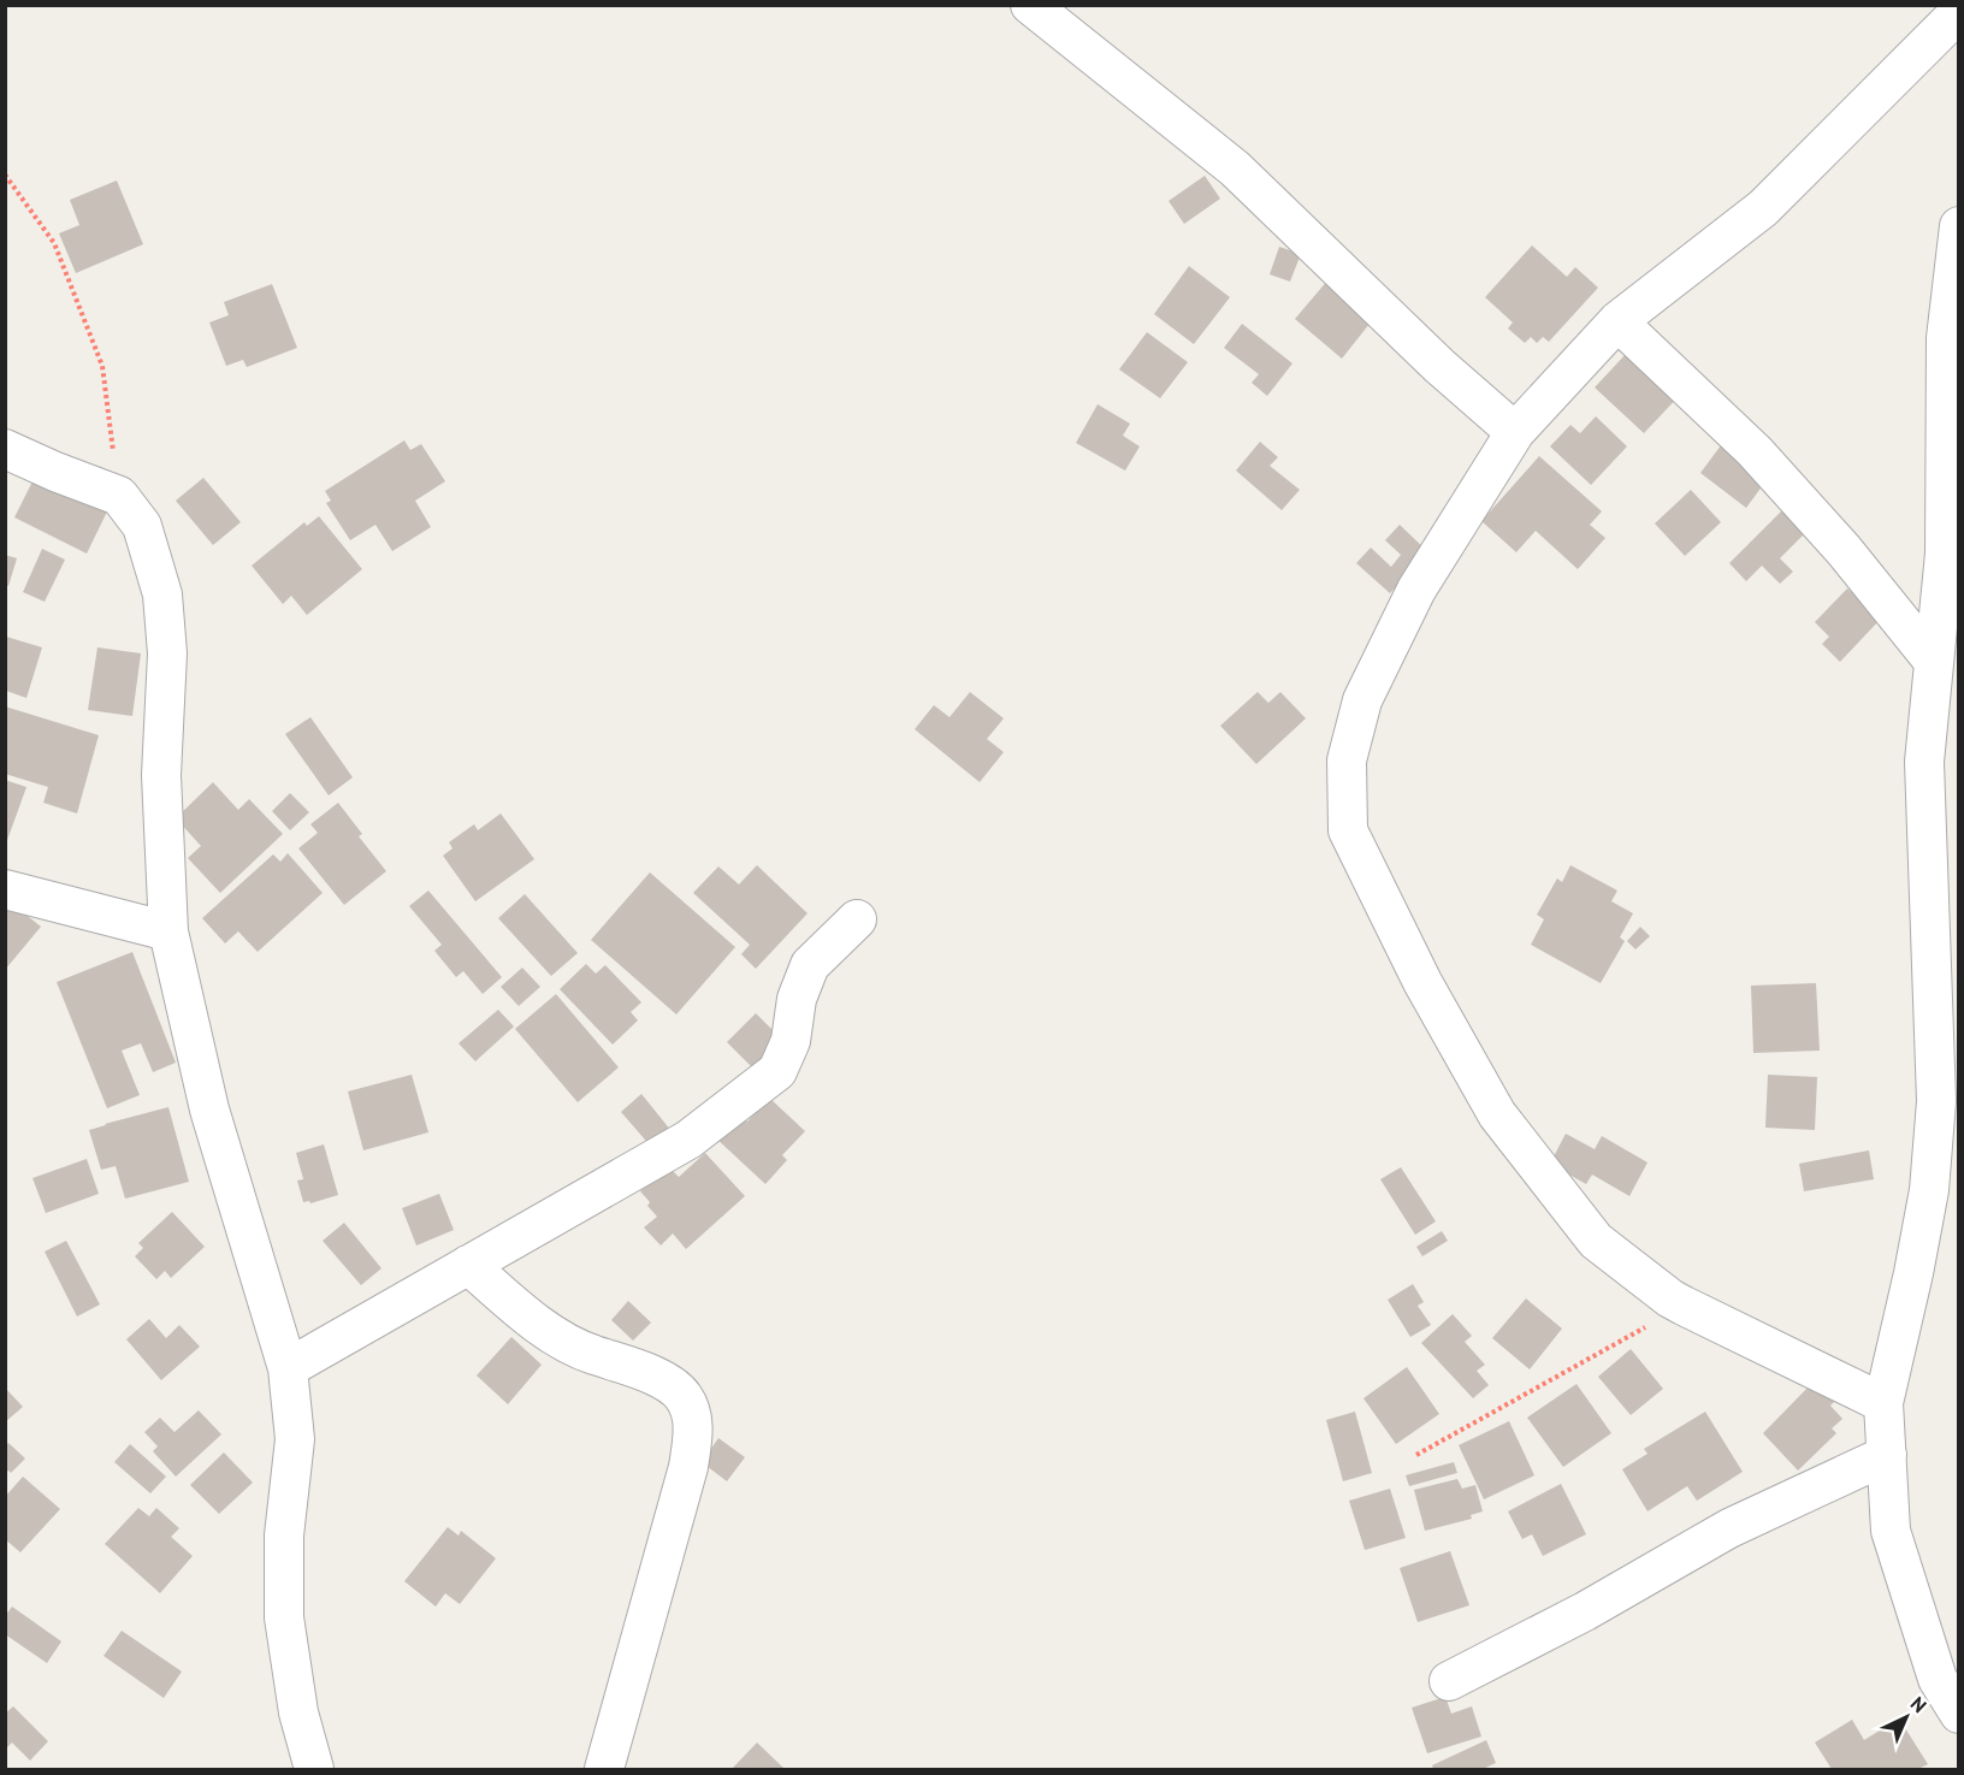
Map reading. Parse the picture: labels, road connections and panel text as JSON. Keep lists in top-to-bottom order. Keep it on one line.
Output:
{"north":"top right"}
